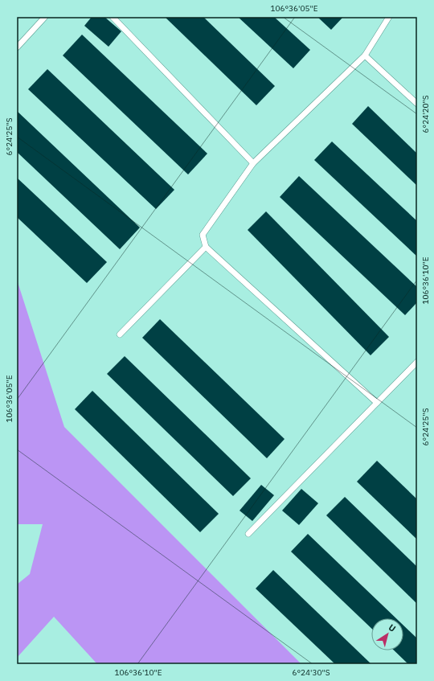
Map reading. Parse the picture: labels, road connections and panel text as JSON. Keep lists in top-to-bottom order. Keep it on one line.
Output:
{"north":"top right","coordinates":["106°36'05\"E","6°24'20\"S","6°24'25\"S","106°36'10\"E","6°24'30\"S"]}
